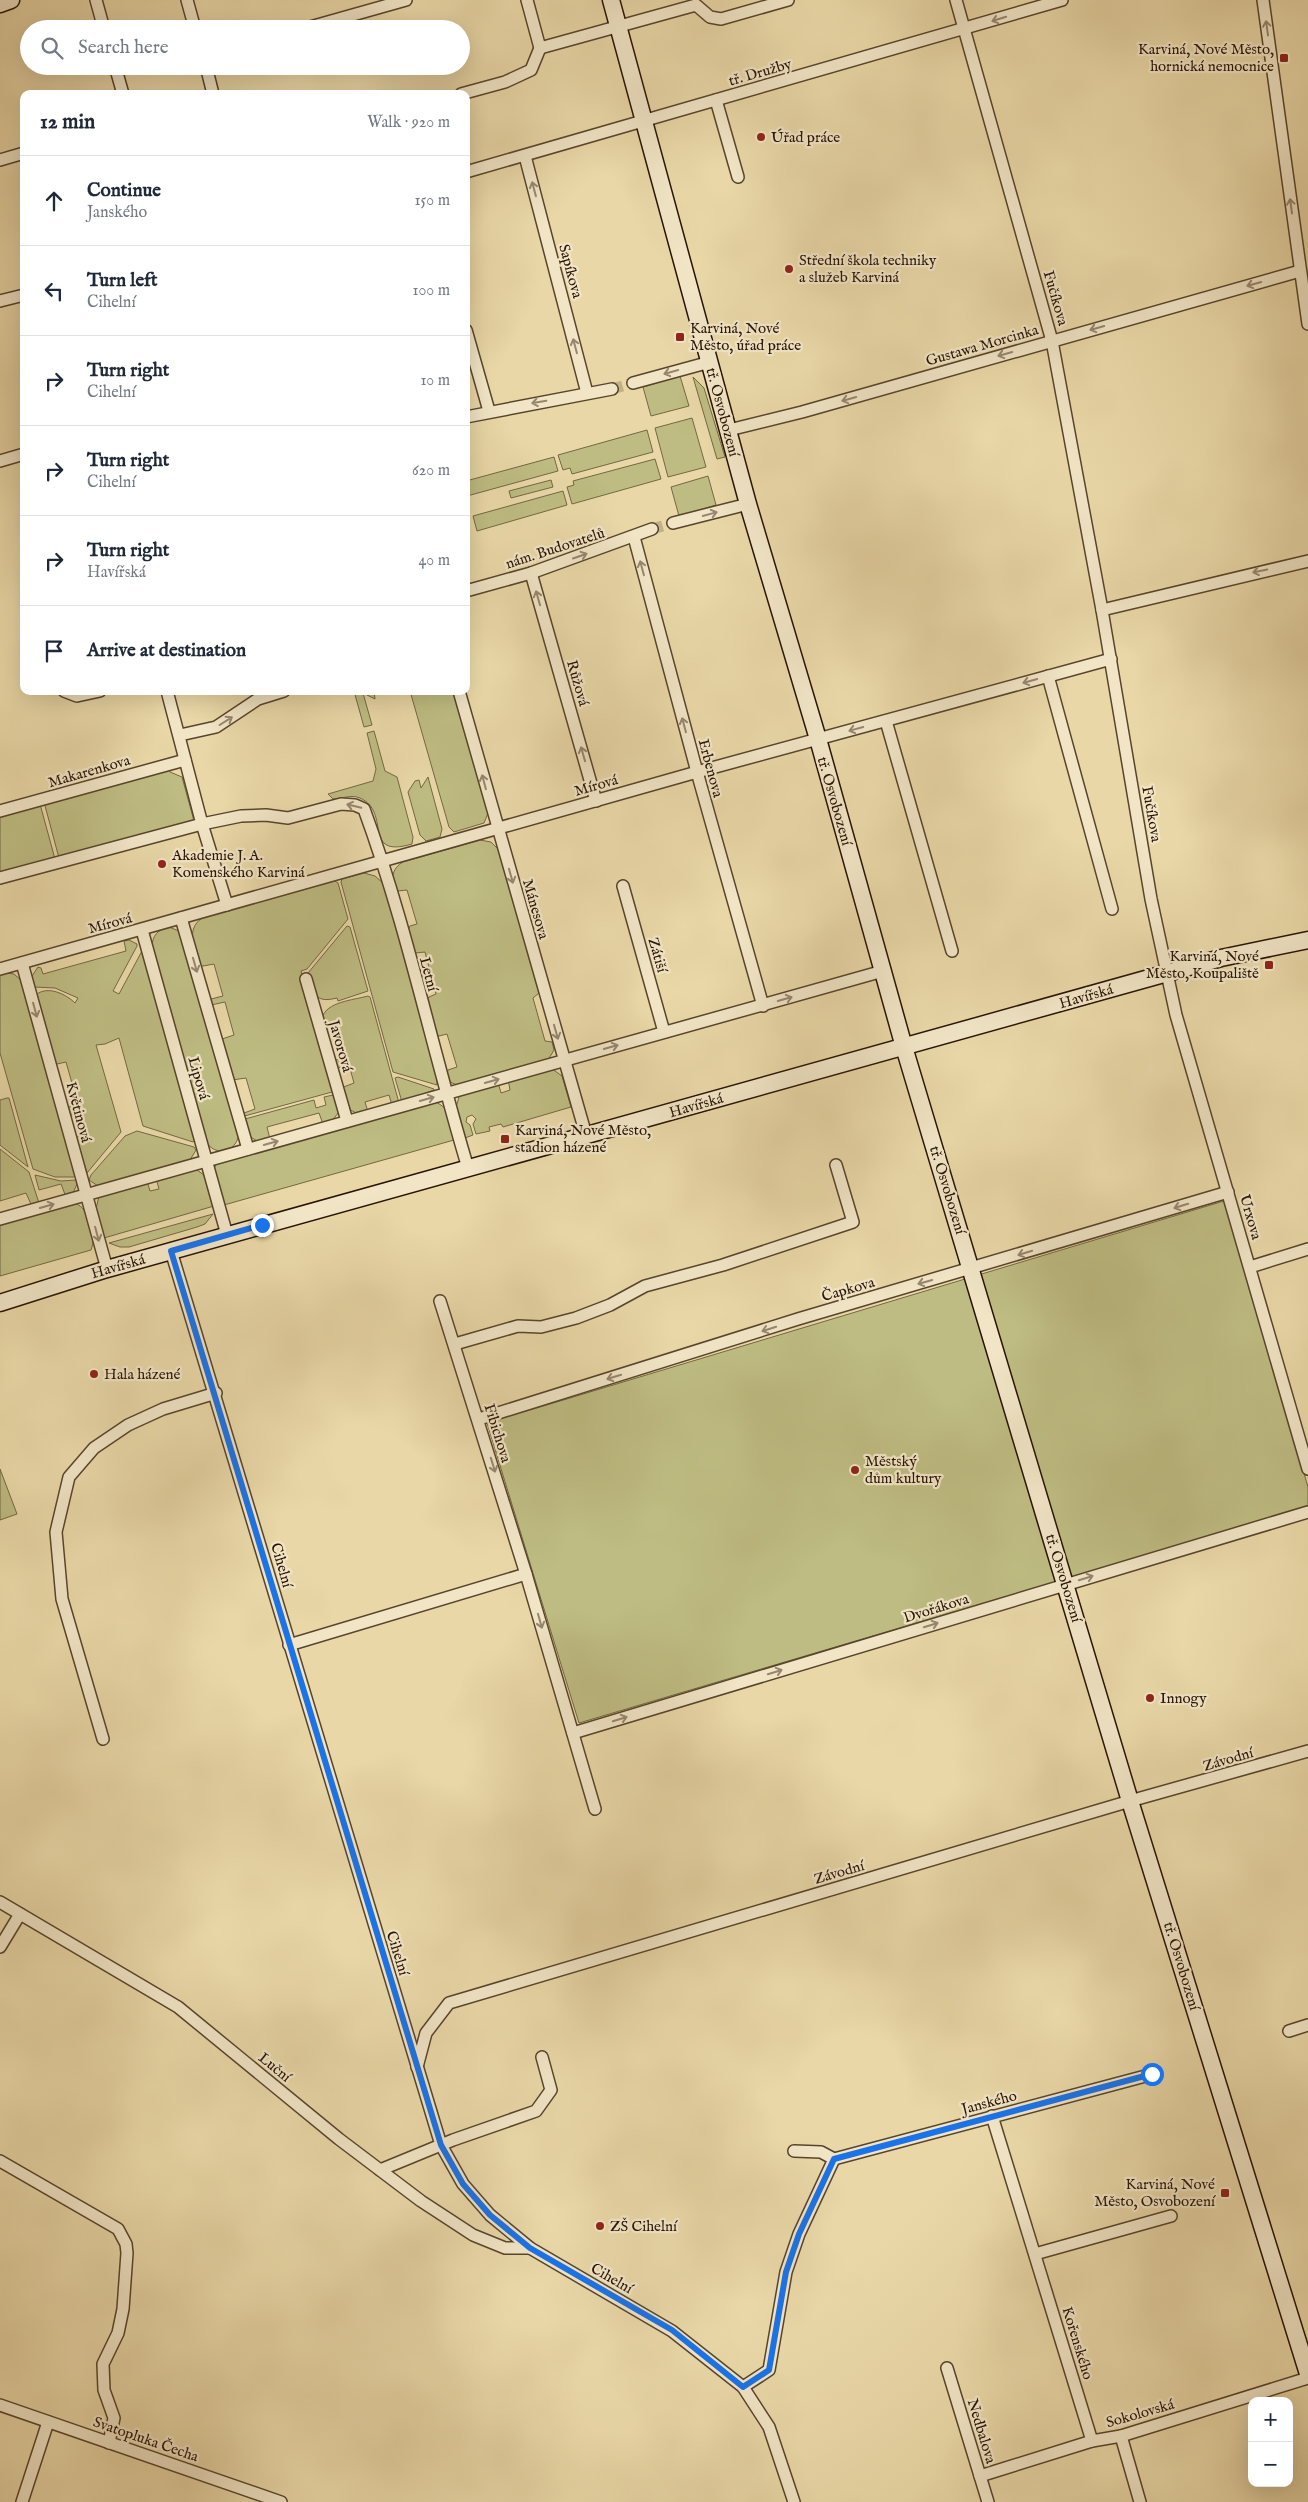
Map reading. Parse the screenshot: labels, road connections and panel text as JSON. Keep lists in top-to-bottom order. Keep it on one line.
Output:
{"streets":{"street":["tř. Družby","Sapíkova","Fučíkova","Gustawa Morcinka","tř. Osvobození","nám. Budovatelů","Růžová","Erbenova","Makarenkova","Mírová","Mánesova","Zátiší","Letní","Havířská","Javorová","Lipová","Květinová","Urxova","Čapkova","Fibichova","Cihelní","Dvořákova","Závodní","Luční","Janského","Kořenského","Sokolovská","Nedbalova","Svatopluka Čecha"]},"crossings":[["tř. Družby","Sapíkova"],["tř. Družby","Fučíkova"],["tř. Družby","tř. Osvobození"],["Fučíkova","Gustawa Morcinka"],["Fučíkova","Havířská"],["Fučíkova","Urxova"],["Gustawa Morcinka","tř. Osvobození"],["tř. Osvobození","Mírová"],["tř. Osvobození","Havířská"],["tř. Osvobození","Čapkova"],["tř. Osvobození","Dvořákova"],["tř. Osvobození","Závodní"],["nám. Budovatelů","Růžová"],["nám. Budovatelů","Erbenova"],["Růžová","Mírová"],["Erbenova","Mírová"],["Mírová","Mánesova"],["Mírová","Letní"],["Mírová","Lipová"],["Mírová","Květinová"],["Mánesova","Havířská"],["Letní","Havířská"],["Havířská","Lipová"],["Havířská","Květinová"],["Havířská","Urxova"],["Havířská","Cihelní"],["Urxova","Čapkova"],["Čapkova","Fibichova"],["Fibichova","Dvořákova"],["Cihelní","Závodní"],["Cihelní","Luční"],["Janského","Kořenského"],["Kořenského","Sokolovská"],["Sokolovská","Nedbalova"]],"one_way":["Sapíkova","Gustawa Morcinka","nám. Budovatelů","Růžová","Erbenova","Květinová","Čapkova","Fibichova","Dvořákova"],"places":{"transit":["Karviná, Nové Město, hornická nemocnice","Karviná, Nové Město, úřad práce","Karviná, Nové Město, Koupaliště","Karviná, Nové Město, stadion házené","Karviná, Nové Město, Osvobození"],"other":["Úřad práce","Střední škola techniky a služeb Karviná","Akademie J. A. Komenského Karviná","Hala házené","Městský dům kultury","Innogy","ZŠ Cihelní"]},"page":{"search":"Search here","heading":["12 min","Walk · 920 m"],"list":[["Continue","Janského","150 m"],["Turn left","Cihelní","100 m"],["Turn right","Cihelní","10 m"],["Turn right","Cihelní","620 m"],["Turn right","Havířská","40 m"],"Arrive at destination"],"map_buttons":["+","−"]}}
